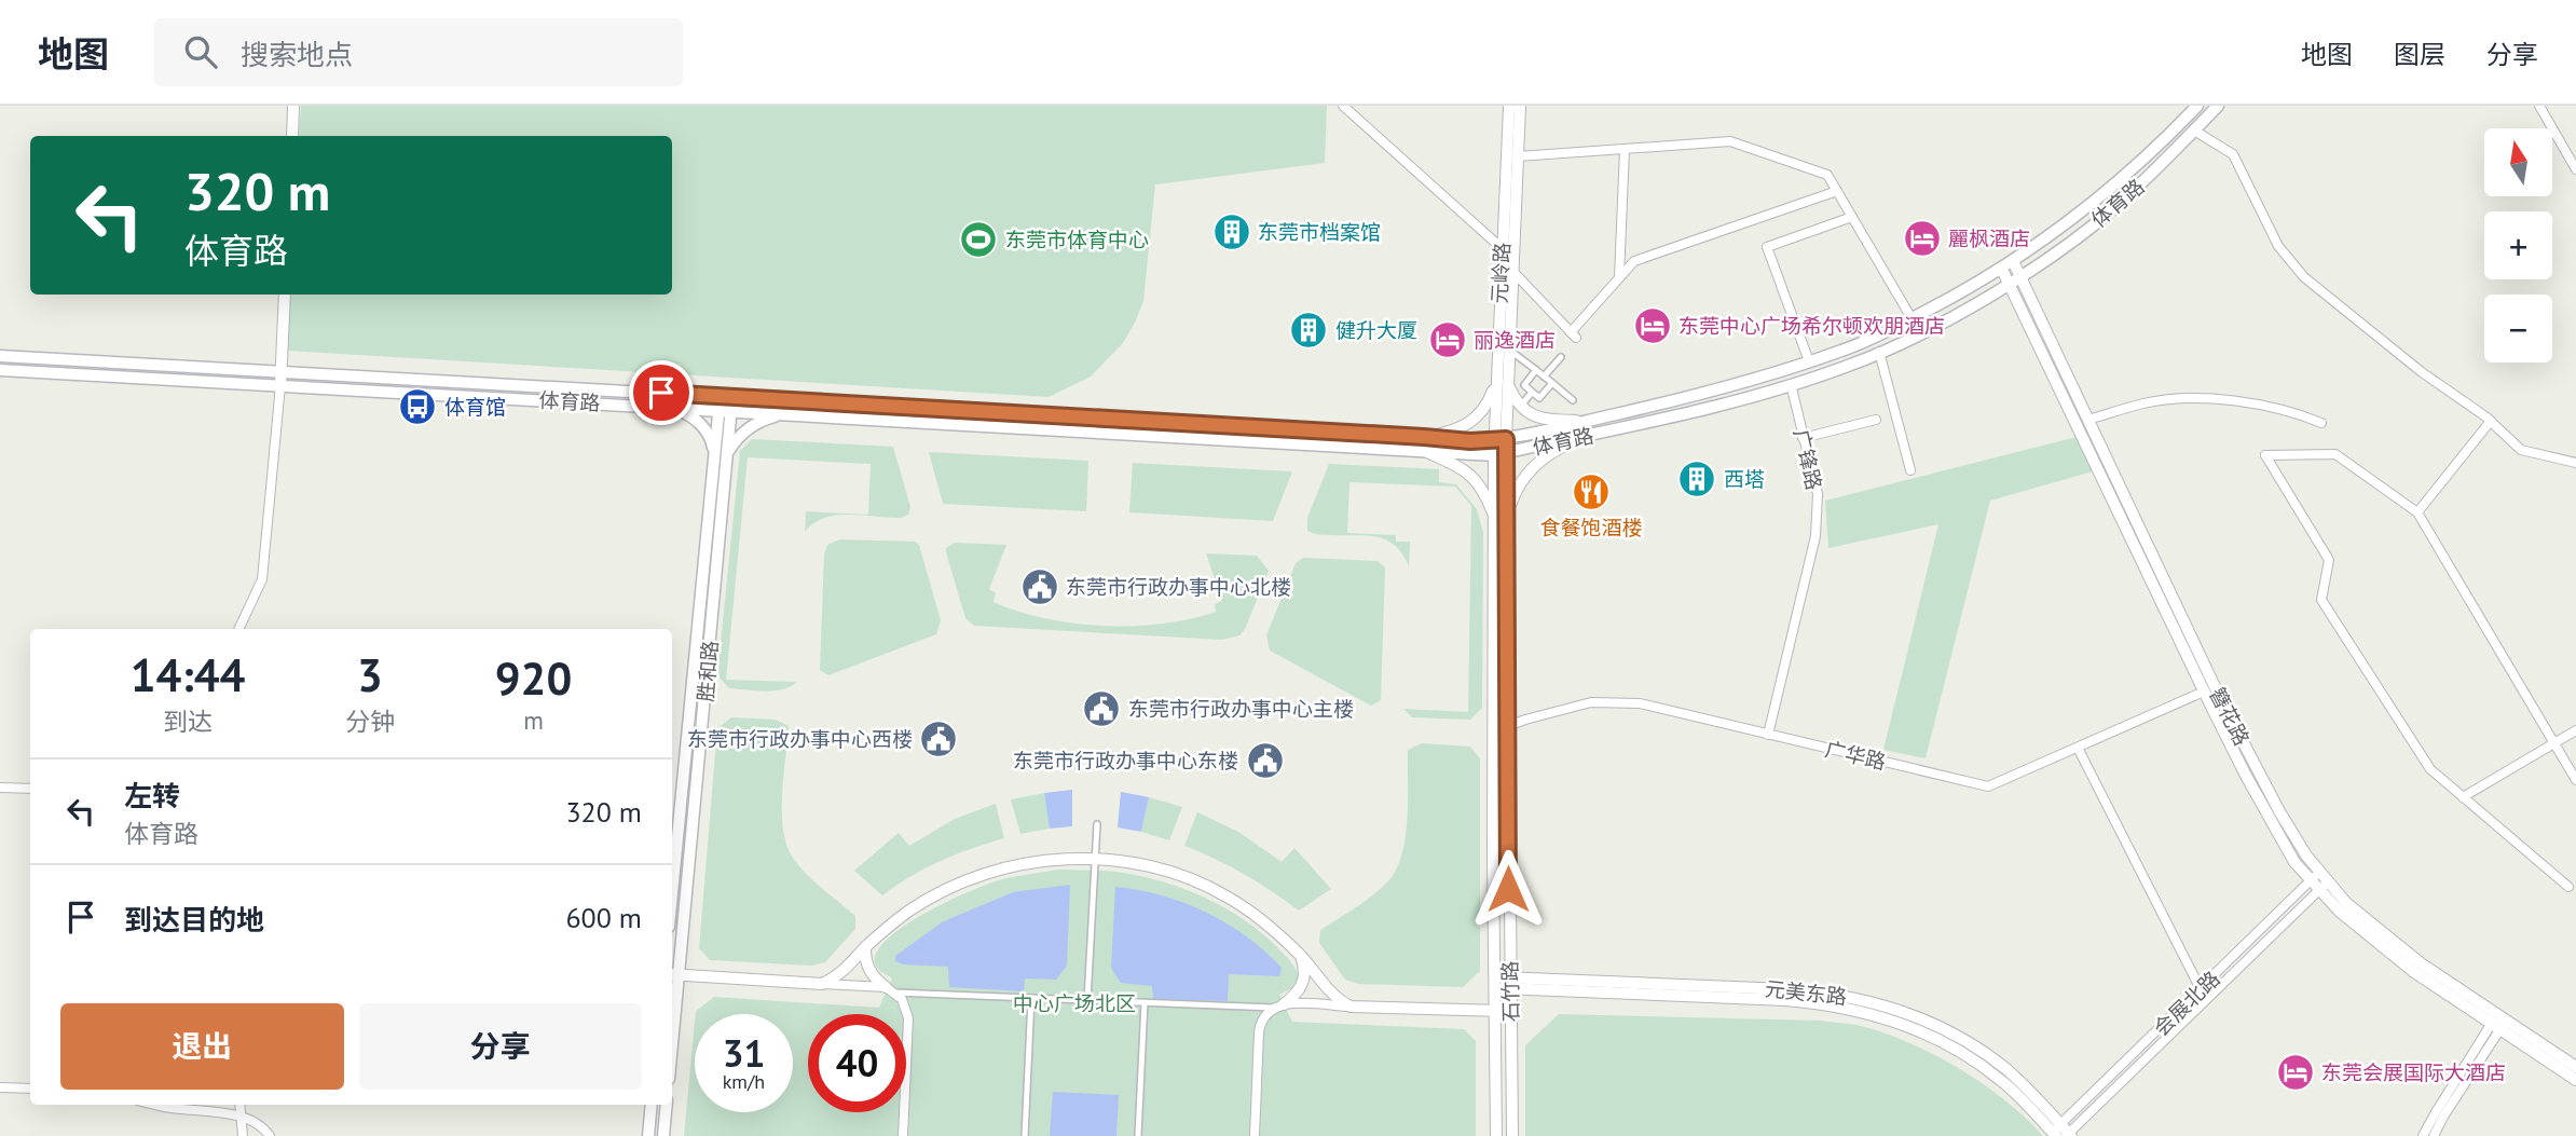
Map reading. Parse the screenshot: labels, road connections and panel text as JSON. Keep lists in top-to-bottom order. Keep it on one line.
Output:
{"streets":{"main road":["体育路","胜和路"],"street":["元岭路","广锋路","簪花路","广华路","石竹路","元美东路","会展北路"]},"crossings":[["体育路","元岭路"],["体育路","广锋路"],["体育路","胜和路"],["体育路","簪花路"],["体育路","石竹路"],["元岭路","石竹路"],["广锋路","广华路"],["簪花路","广华路"],["簪花路","会展北路"],["广华路","石竹路"],["石竹路","元美东路"],["元美东路","会展北路"]],"parks":["中心广场北区"],"places":{"building":["东莞市档案馆","健升大厦","西塔"],"hotel":["麗枫酒店","东莞中心广场希尔顿欢朋酒店","丽逸酒店","东莞会展国际大酒店"],"sports":["东莞市体育中心"],"bus stop":["体育馆"],"restaurant":["食餐饱酒楼"],"public building":["东莞市行政办事中心北楼","东莞市行政办事中心主楼","东莞市行政办事中心西楼","东莞市行政办事中心东楼"]},"north":"top","page":{"header":"地图","search":"搜索地点","nav":["地图","图层","分享"],"map_buttons":["+","−"],"turn":["320 m","体育路"],"eta":["14:44","到达","3","分钟","920","m"],"list":[{"name":"左转","note":"体育路","value":"320 m"},{"name":"到达目的地","value":"600 m"}],"buttons":["退出","分享"],"speed":"31 km/h","limit":"40"}}
